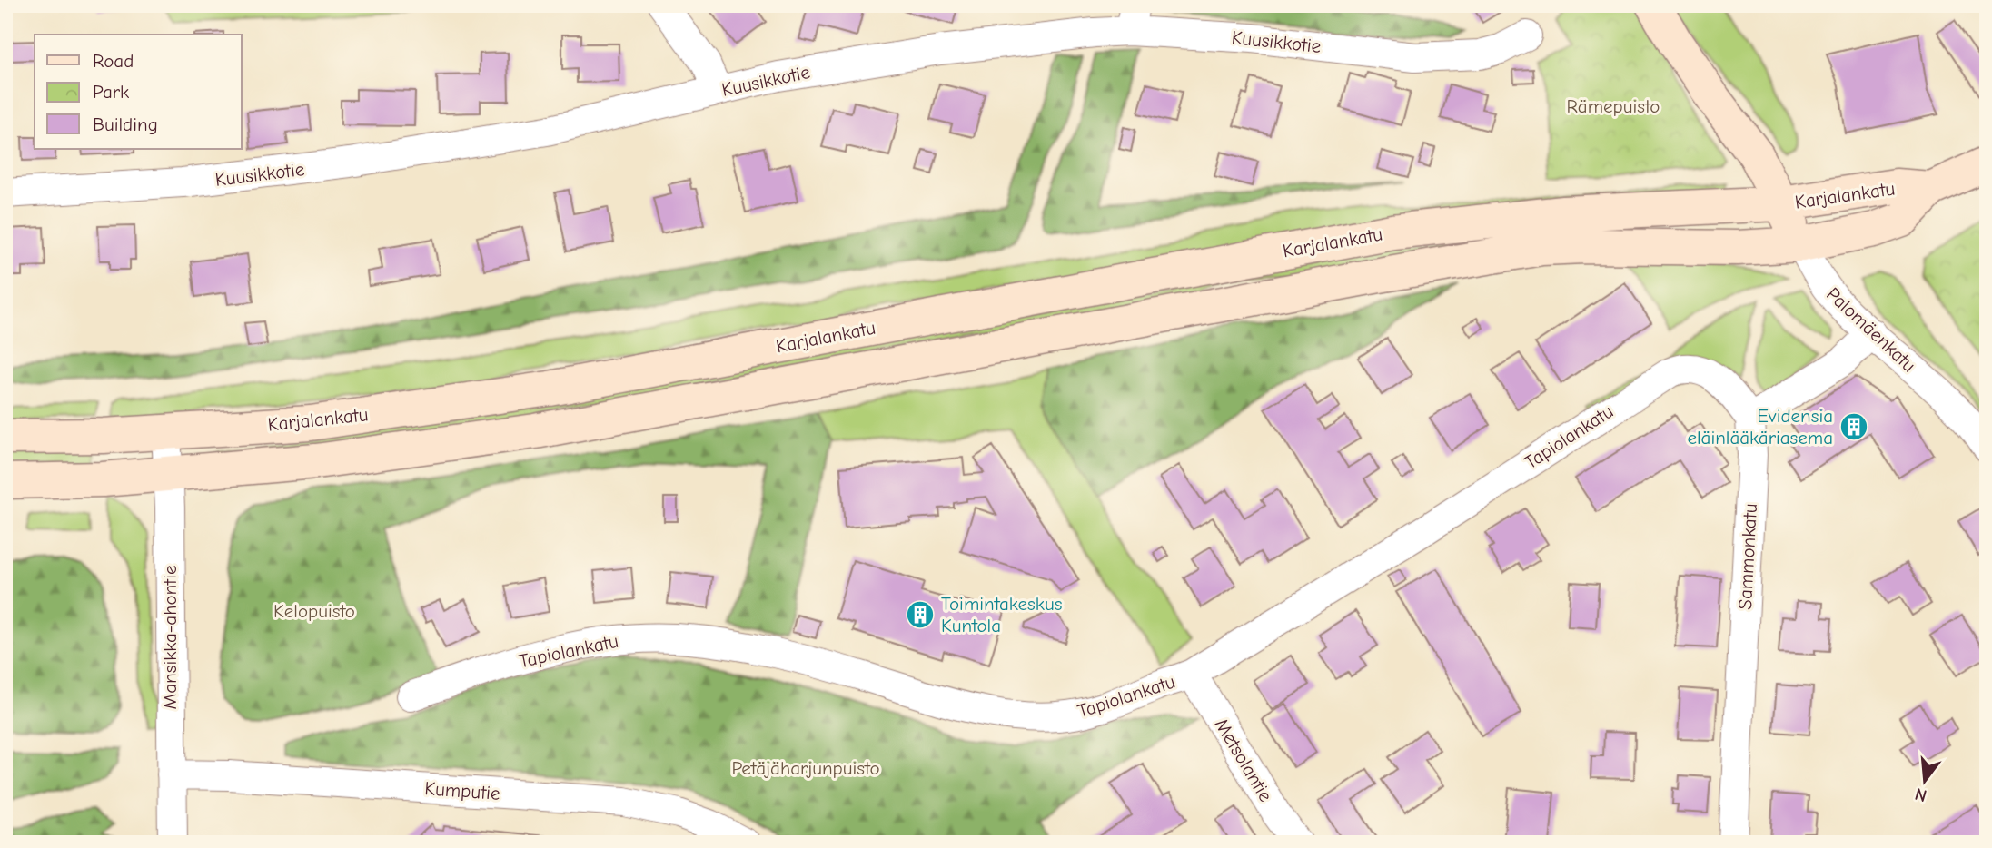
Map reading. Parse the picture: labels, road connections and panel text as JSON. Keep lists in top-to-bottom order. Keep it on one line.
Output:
{"streets":{"main road":["Karjalankatu","Palomäenkatu"],"street":["Kuusikkotie","Tapiolankatu","Sammonkatu","Mansikka-ahontie","Metsolantie","Kumputie"]},"crossings":[["Karjalankatu","Palomäenkatu"],["Karjalankatu","Mansikka-ahontie"],["Tapiolankatu","Sammonkatu"],["Tapiolankatu","Metsolantie"],["Mansikka-ahontie","Kumputie"]],"parks":["Rämepuisto","Kelopuisto","Petäjäharjunpuisto"],"places":{"building":["Evidensia eläinlääkäriasema","Toimintakeskus Kuntola"]},"legend":["Road","Park","Building"],"north":"bottom"}
